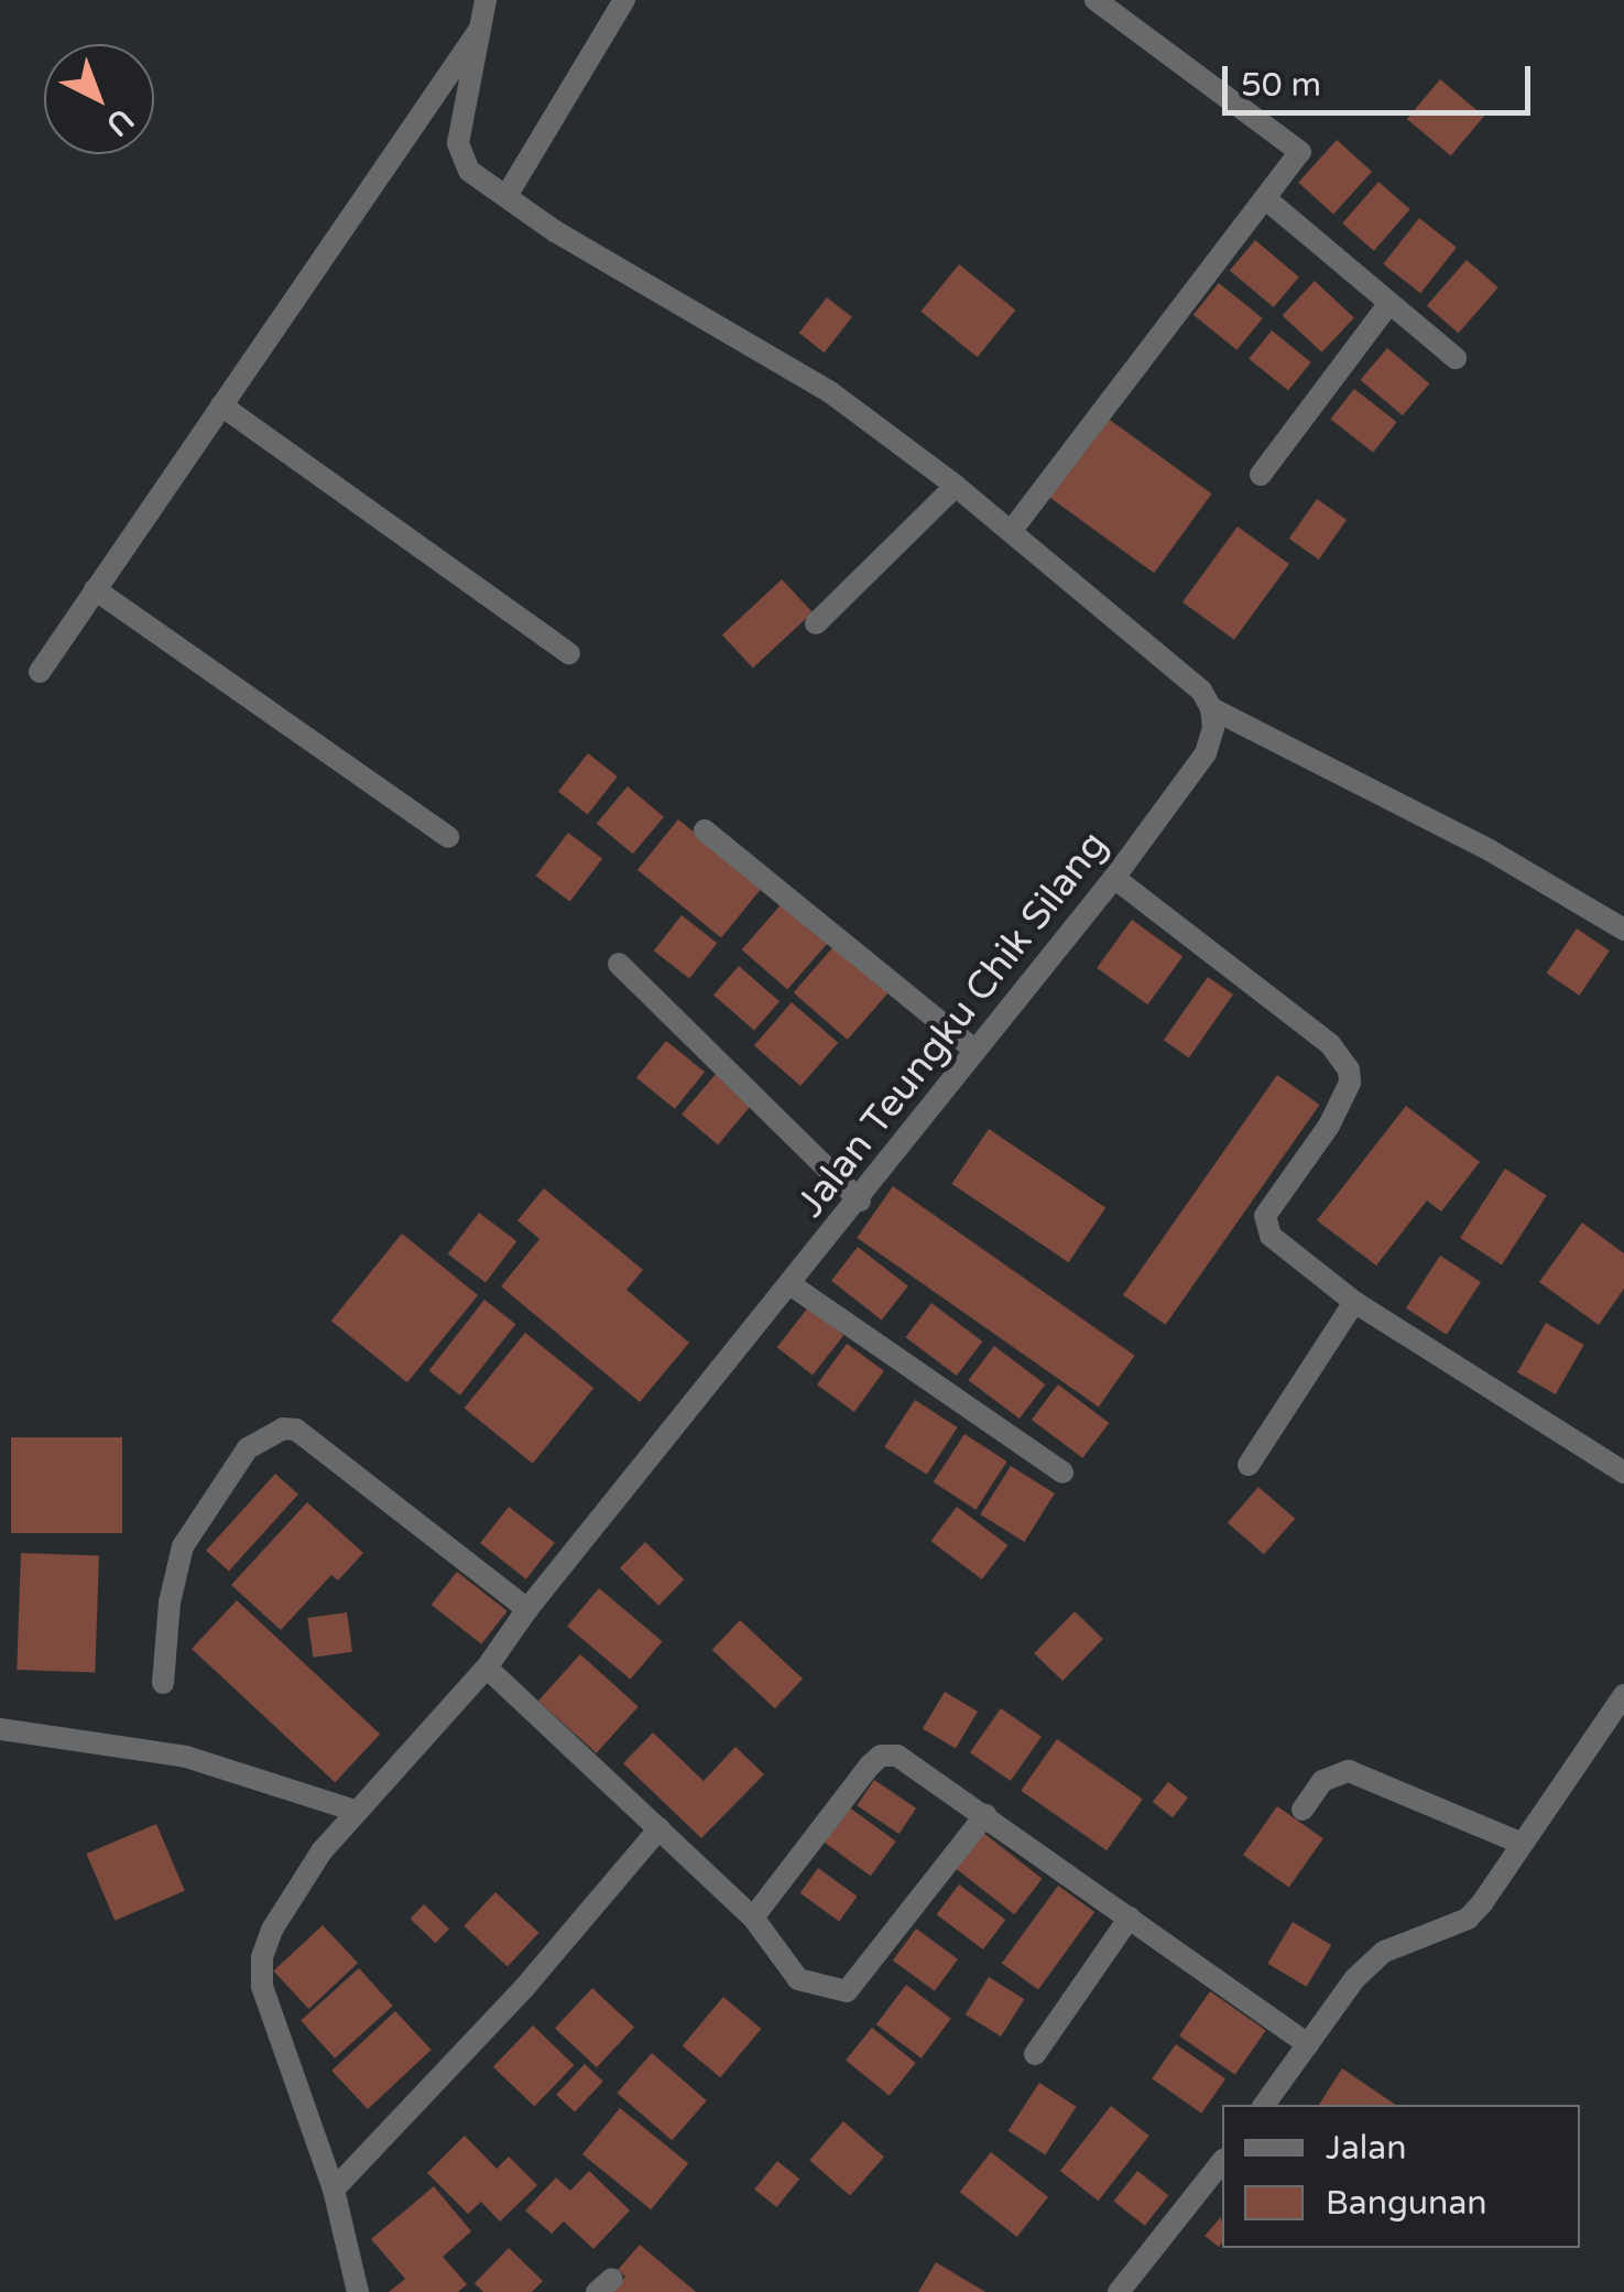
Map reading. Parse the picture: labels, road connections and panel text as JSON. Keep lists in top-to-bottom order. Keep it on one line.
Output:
{"streets":{"street":["Jalan Teungku Chik Silang"]},"legend":["Jalan","Bangunan"],"scale_bar":"50 m","north":"bottom right"}
